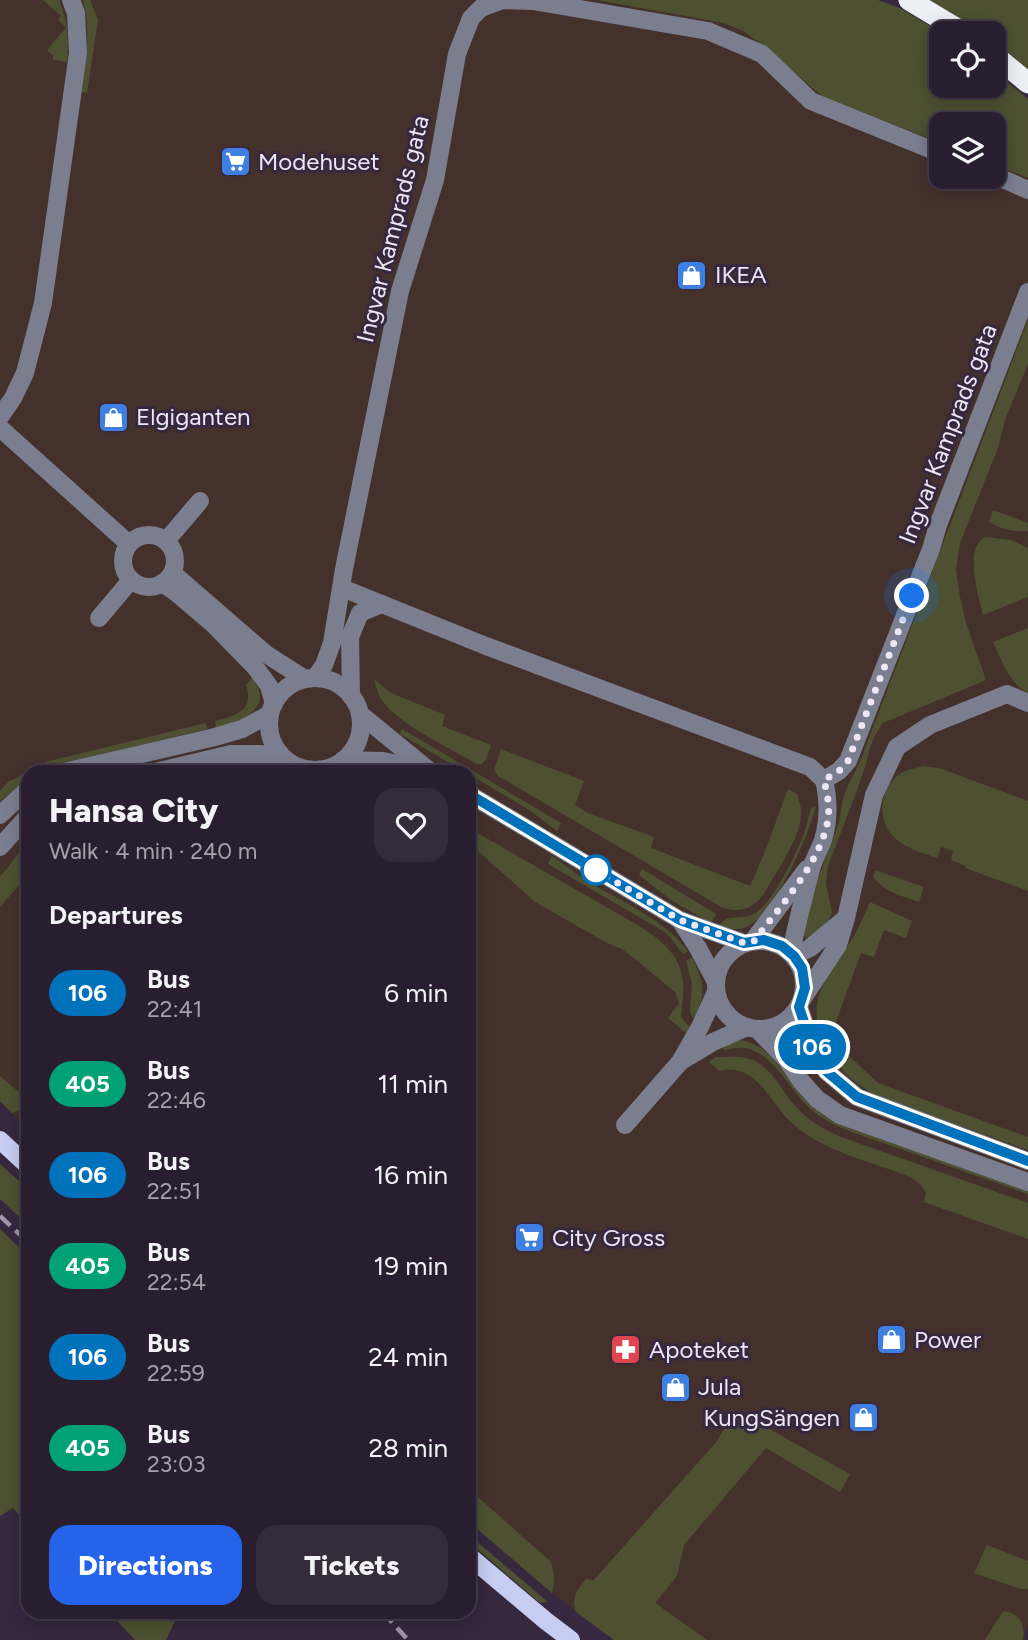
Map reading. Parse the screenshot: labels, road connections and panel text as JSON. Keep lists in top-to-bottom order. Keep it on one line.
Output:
{"streets":{"street":["Ingvar Kamprads gata"]},"places":{"supermarket":["Modehuset","City Gross"],"shop":["IKEA","Elgiganten","Power","Jula","KungSängen"],"pharmacy":["Apoteket"]},"lines":["bus line 106"],"page":{"on_map":"106","heading":[["Hansa City","Walk · 4 min · 240 m"],"Departures"],"list":[{"mark":"106","name":"Bus","note":"22:41","value":"6 min"},{"mark":"405","name":"Bus","note":"22:46","value":"11 min"},{"mark":"106","name":"Bus","note":"22:51","value":"16 min"},{"mark":"405","name":"Bus","note":"22:54","value":"19 min"},{"mark":"106","name":"Bus","note":"22:59","value":"24 min"},{"mark":"405","name":"Bus","note":"23:03","value":"28 min"}],"buttons":["Directions","Tickets"]}}
